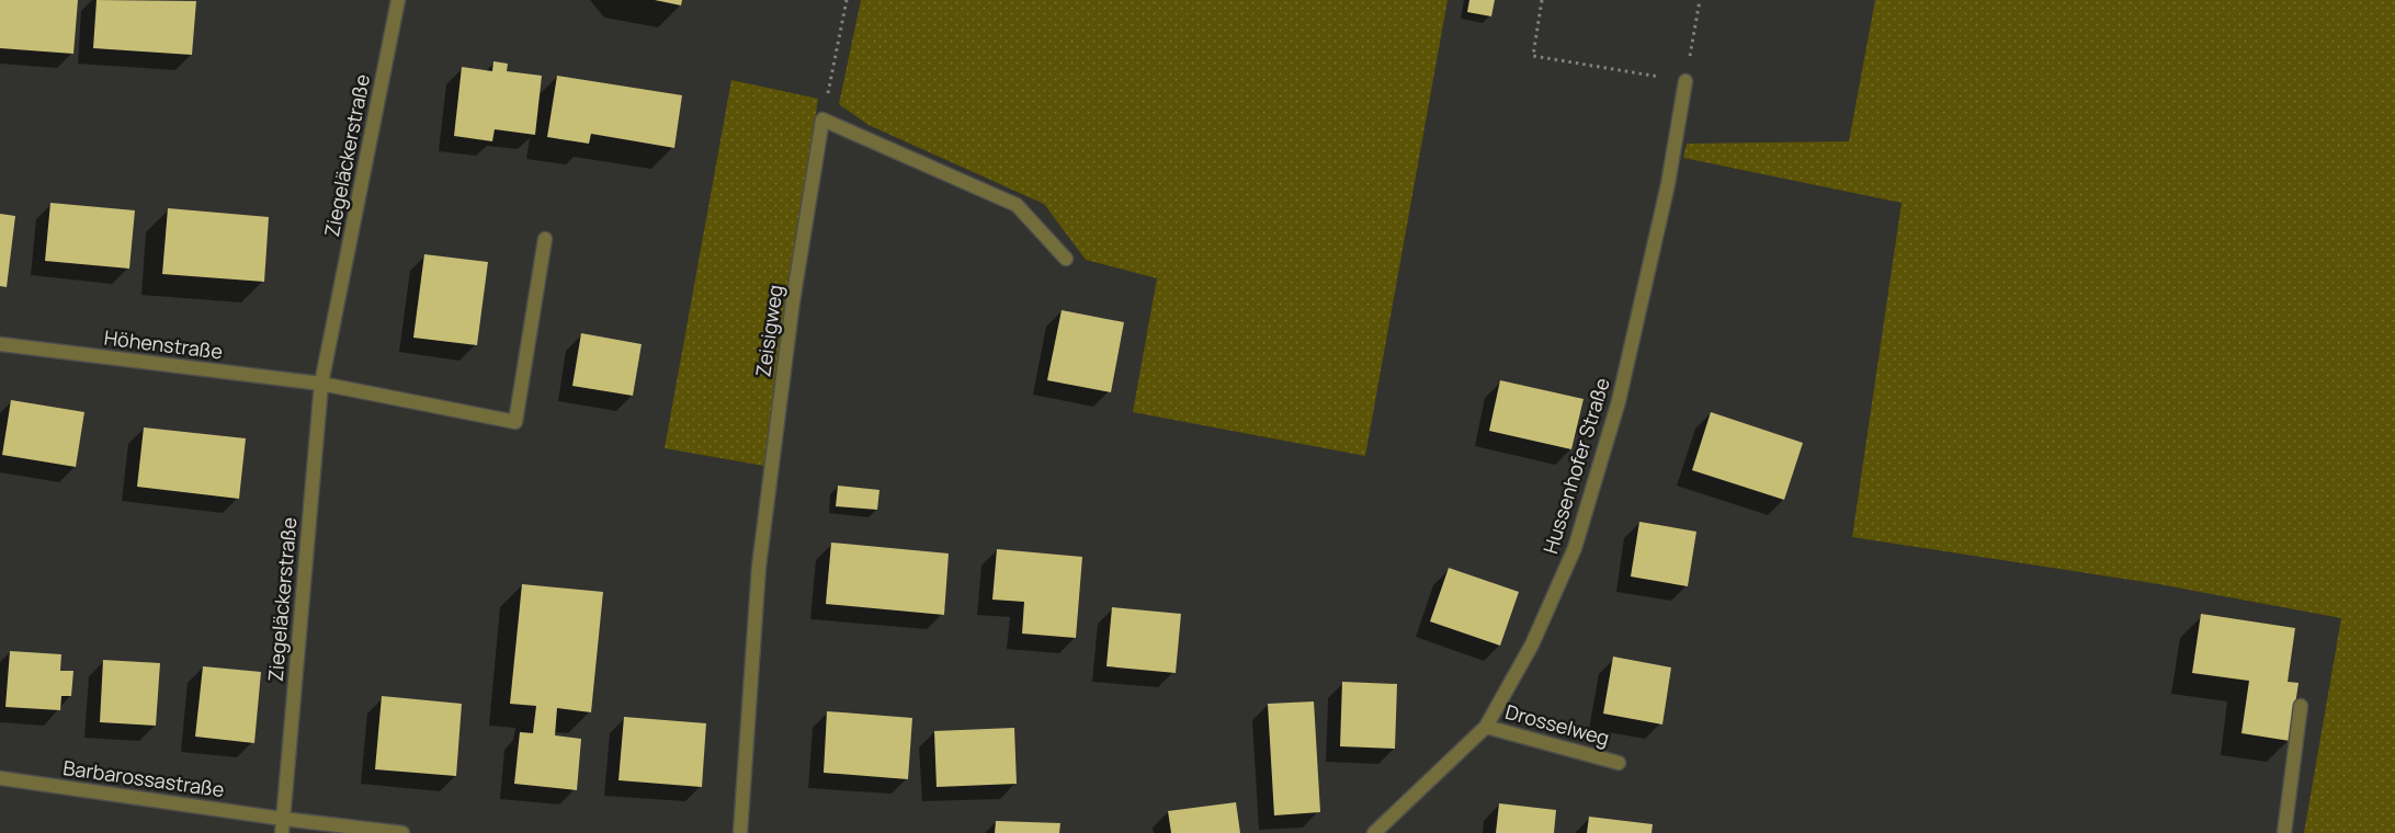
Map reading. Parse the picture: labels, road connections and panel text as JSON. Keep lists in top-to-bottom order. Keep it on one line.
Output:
{"streets":{"street":["Ziegeläckerstraße","Zeisigweg","Höhenstraße","Hussenhofer Straße","Drosselweg","Barbarossastraße"]},"crossings":[["Ziegeläckerstraße","Höhenstraße"],["Ziegeläckerstraße","Barbarossastraße"],["Hussenhofer Straße","Drosselweg"]]}
